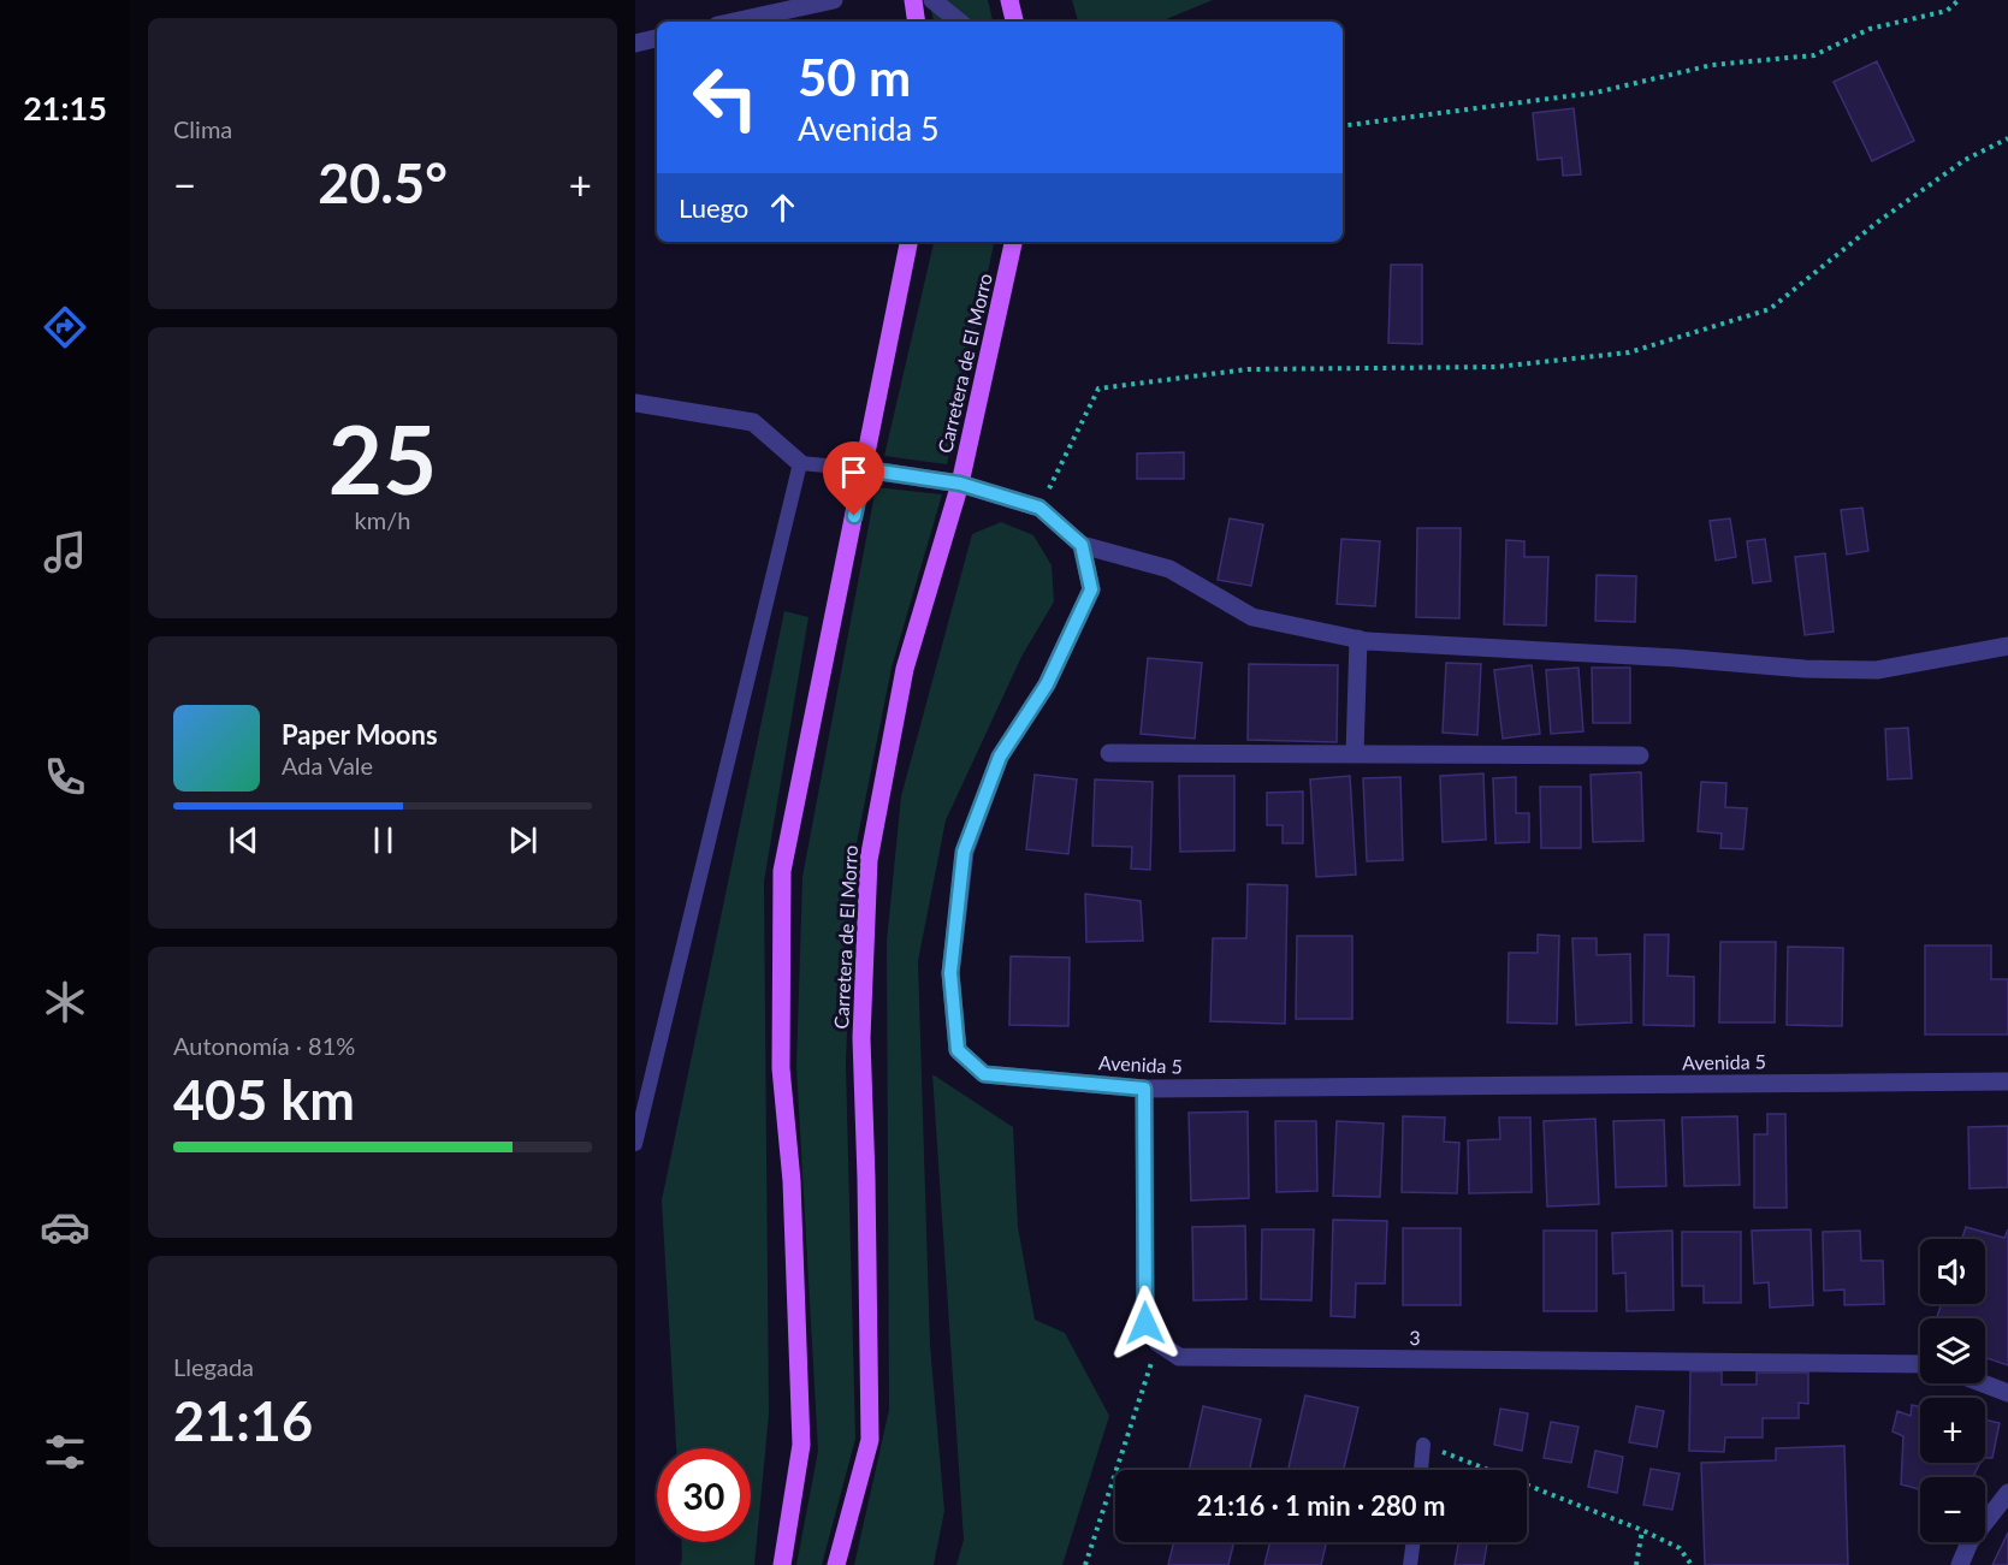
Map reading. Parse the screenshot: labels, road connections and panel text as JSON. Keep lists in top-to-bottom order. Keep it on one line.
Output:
{"streets":{"main road":["Carretera de El Morro"],"street":["Avenida 5","3"]},"page":{"tabs":"21:15","tile":["Clima",["25","km/h"],["Autonomía · 81%","405 km"],["Llegada","21:16"]],"turn":["50 m","Avenida 5"],"heat":["−","20.5°","+"],"then":"Luego","song":["Paper Moons","Ada Vale"],"map_buttons":["+","−"],"limit":"30","trip":"21:16 · 1 min · 280 m"}}
